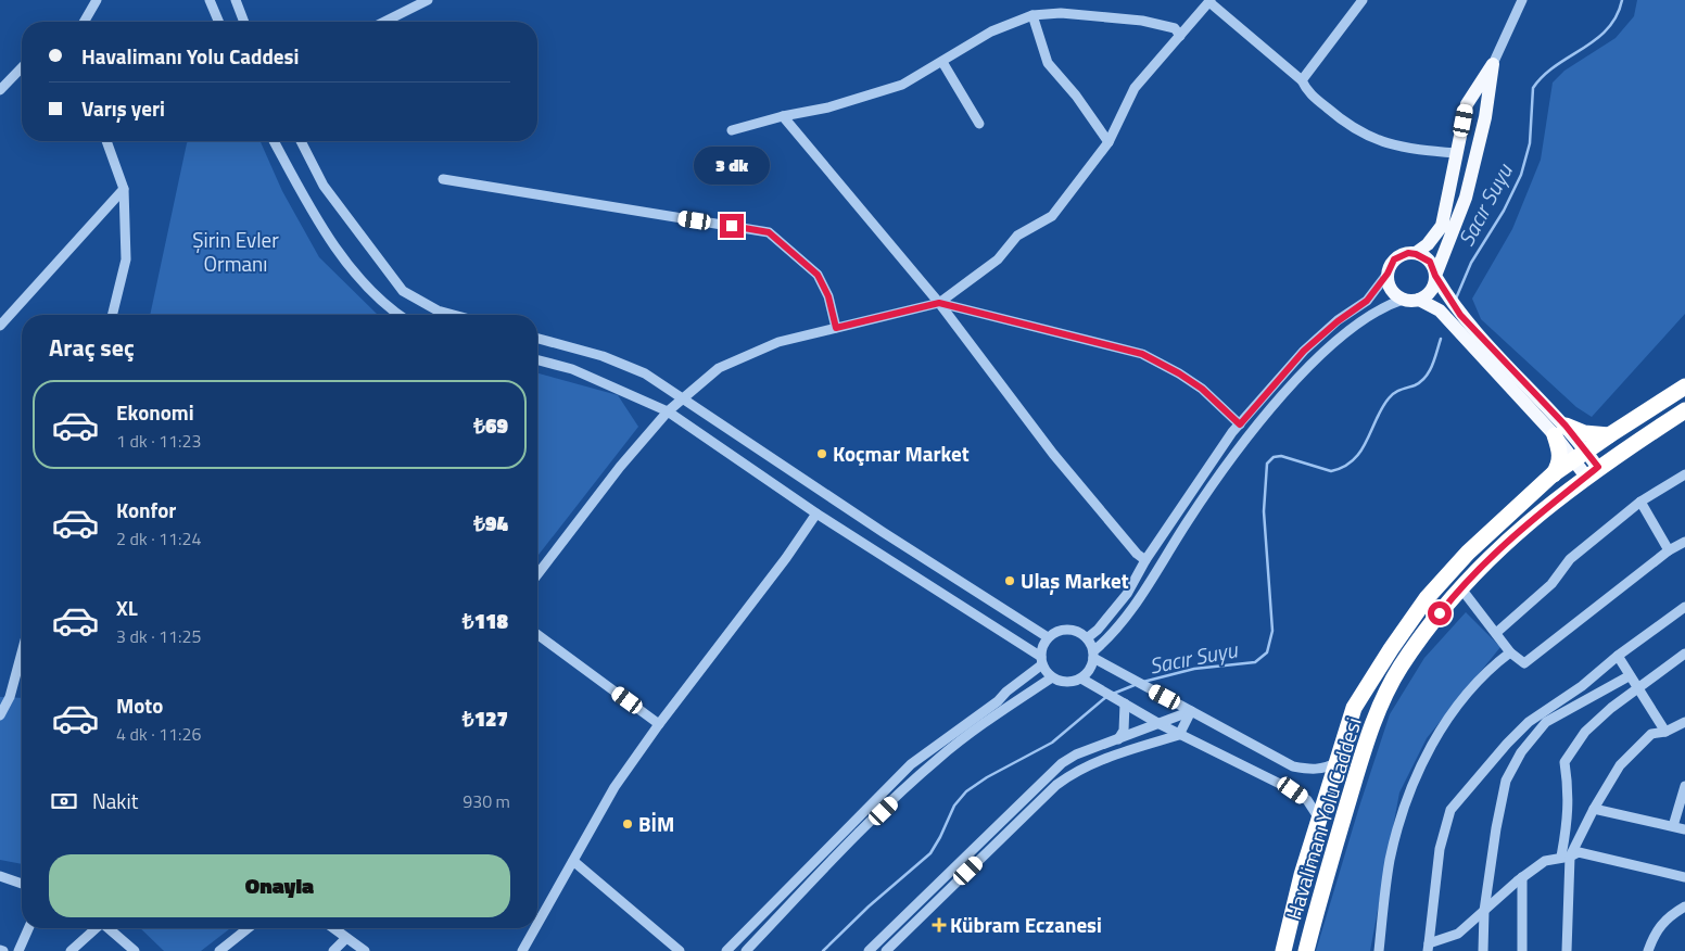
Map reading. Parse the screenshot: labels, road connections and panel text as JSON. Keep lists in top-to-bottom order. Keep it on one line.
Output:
{"streets":{"highway":["Havalimanı Yolu Caddesi"]},"water":["Sacır Suyu"],"parks":["Şirin Evler Ormanı"],"places":{"other":["Koçmar Market","Ulaş Market","BİM"],"health":["Kübram Eczanesi"]},"page":{"banner":["Havalimanı Yolu Caddesi","Varış yeri"],"bubble":"3 dk","heading":"Araç seç","list":[{"name":"Ekonomi","note":"1 dk · 11:23","value":"₺69"},{"name":"Konfor","note":"2 dk · 11:24","value":"₺94"},{"name":"XL","note":"3 dk · 11:25","value":"₺118"},{"name":"Moto","note":"4 dk · 11:26","value":"₺127"}],"pay":["Nakit","930 m"],"buttons":"Onayla"}}
